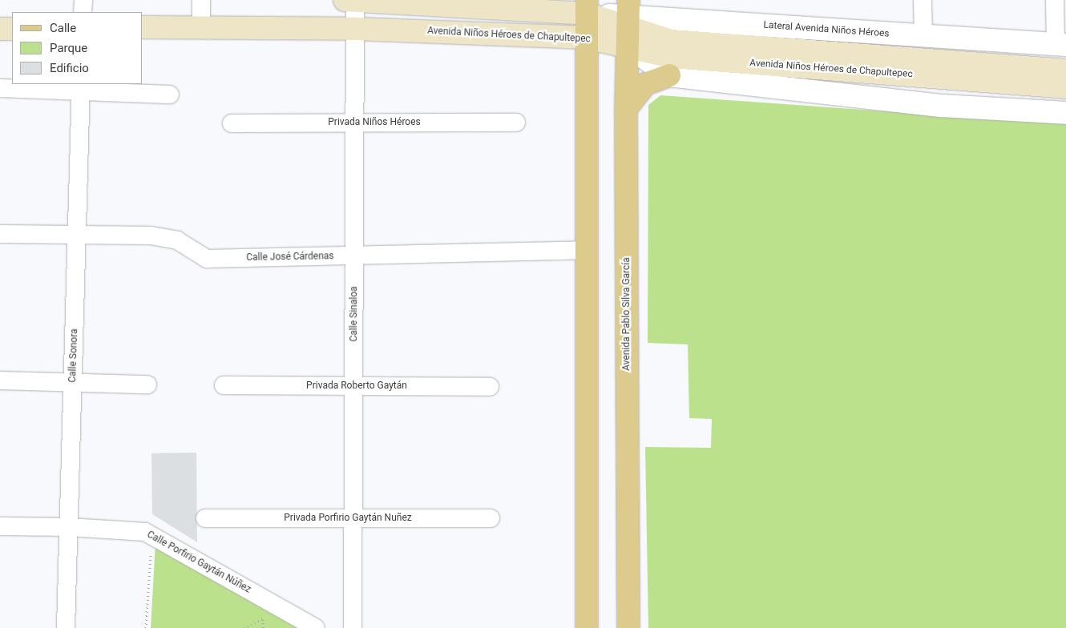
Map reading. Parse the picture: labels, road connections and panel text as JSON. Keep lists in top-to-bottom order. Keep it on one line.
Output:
{"streets":{"main road":["Avenida Niños Héroes de Chapultepec","Avenida Pablo Silva García"],"street":["Lateral Avenida Niños Héroes","Privada Niños Héroes","Calle José Cárdenas","Calle Sinaloa","Calle Sonora","Privada Roberto Gaytán","Privada Porfirio Gaytán Nuñez","Calle Porfirio Gaytán Núñez"]},"crossings":[["Lateral Avenida Niños Héroes","Avenida Niños Héroes de Chapultepec"],["Lateral Avenida Niños Héroes","Avenida Pablo Silva García"],["Avenida Niños Héroes de Chapultepec","Calle Sinaloa"],["Avenida Niños Héroes de Chapultepec","Avenida Pablo Silva García"],["Privada Niños Héroes","Calle Sinaloa"],["Calle José Cárdenas","Calle Sinaloa"],["Calle José Cárdenas","Calle Sonora"],["Calle Sinaloa","Privada Roberto Gaytán"],["Calle Sinaloa","Privada Porfirio Gaytán Nuñez"],["Calle Sonora","Calle Porfirio Gaytán Núñez"]],"legend":["Calle","Parque","Edificio"]}
